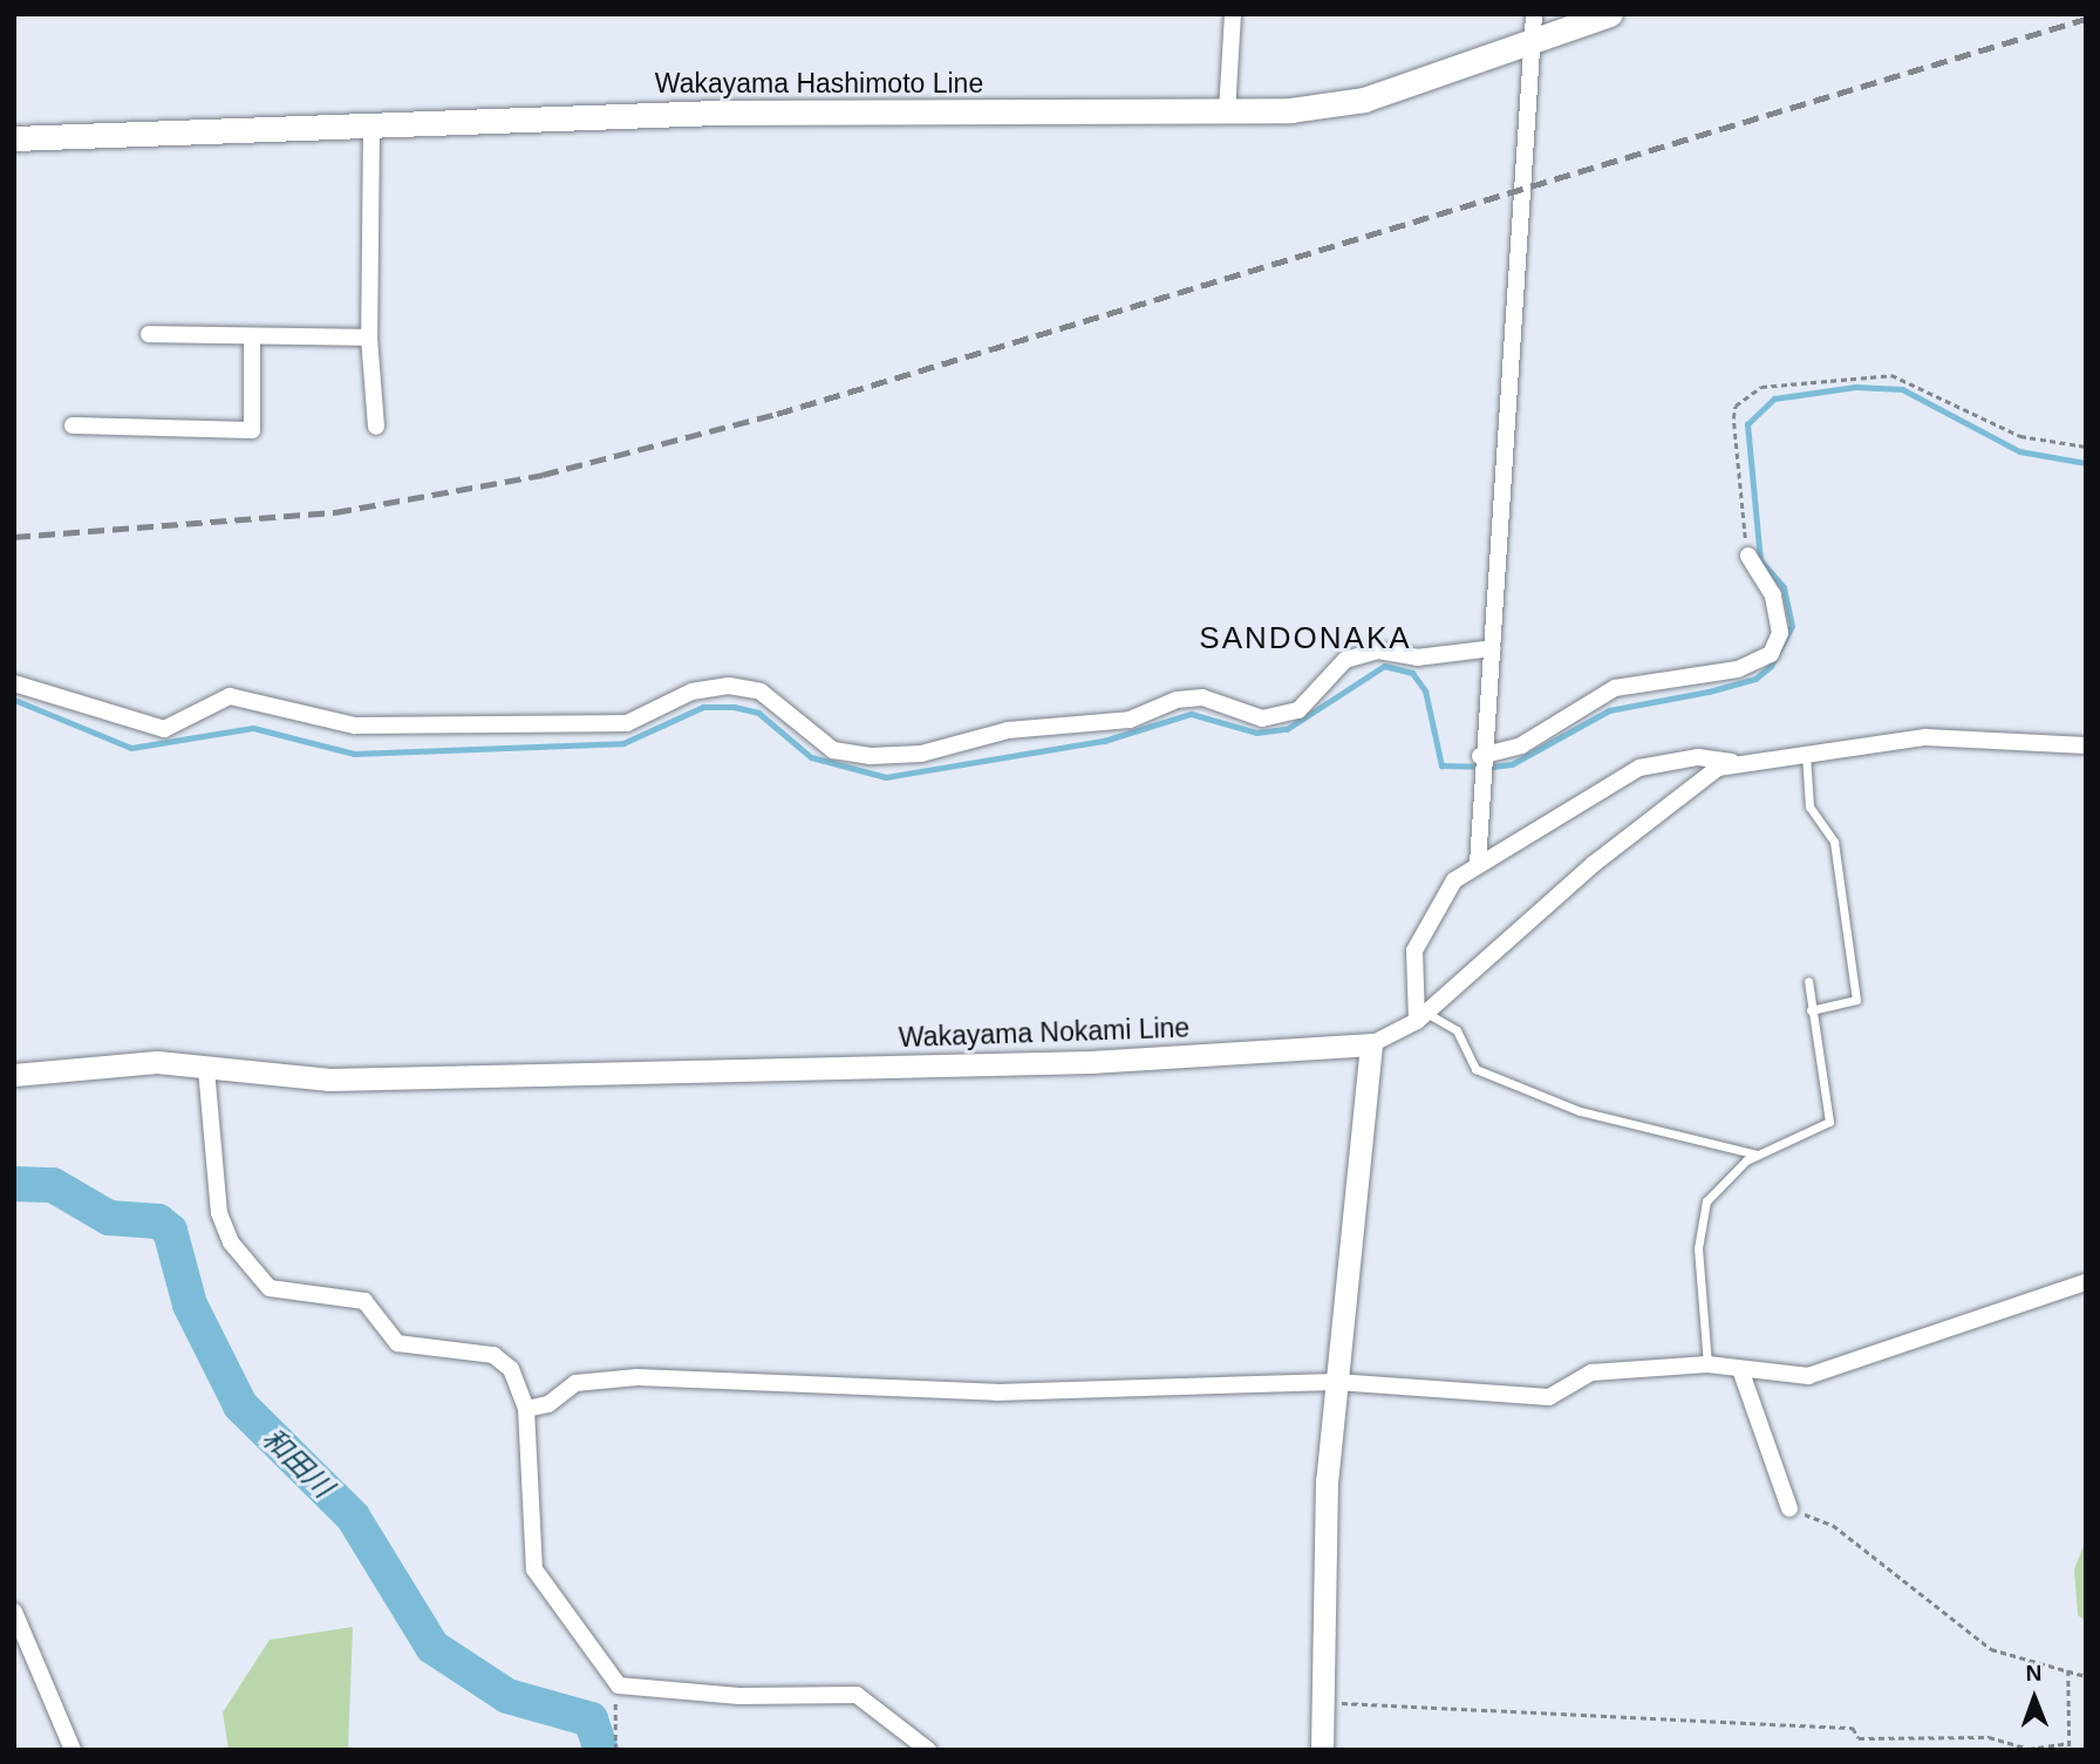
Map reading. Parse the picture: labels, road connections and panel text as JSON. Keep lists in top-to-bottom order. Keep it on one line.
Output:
{"streets":{"main road":["Wakayama Hashimoto Line","Wakayama Nokami Line"]},"districts":["SANDONAKA"],"water":["和田川"],"north":"top"}
